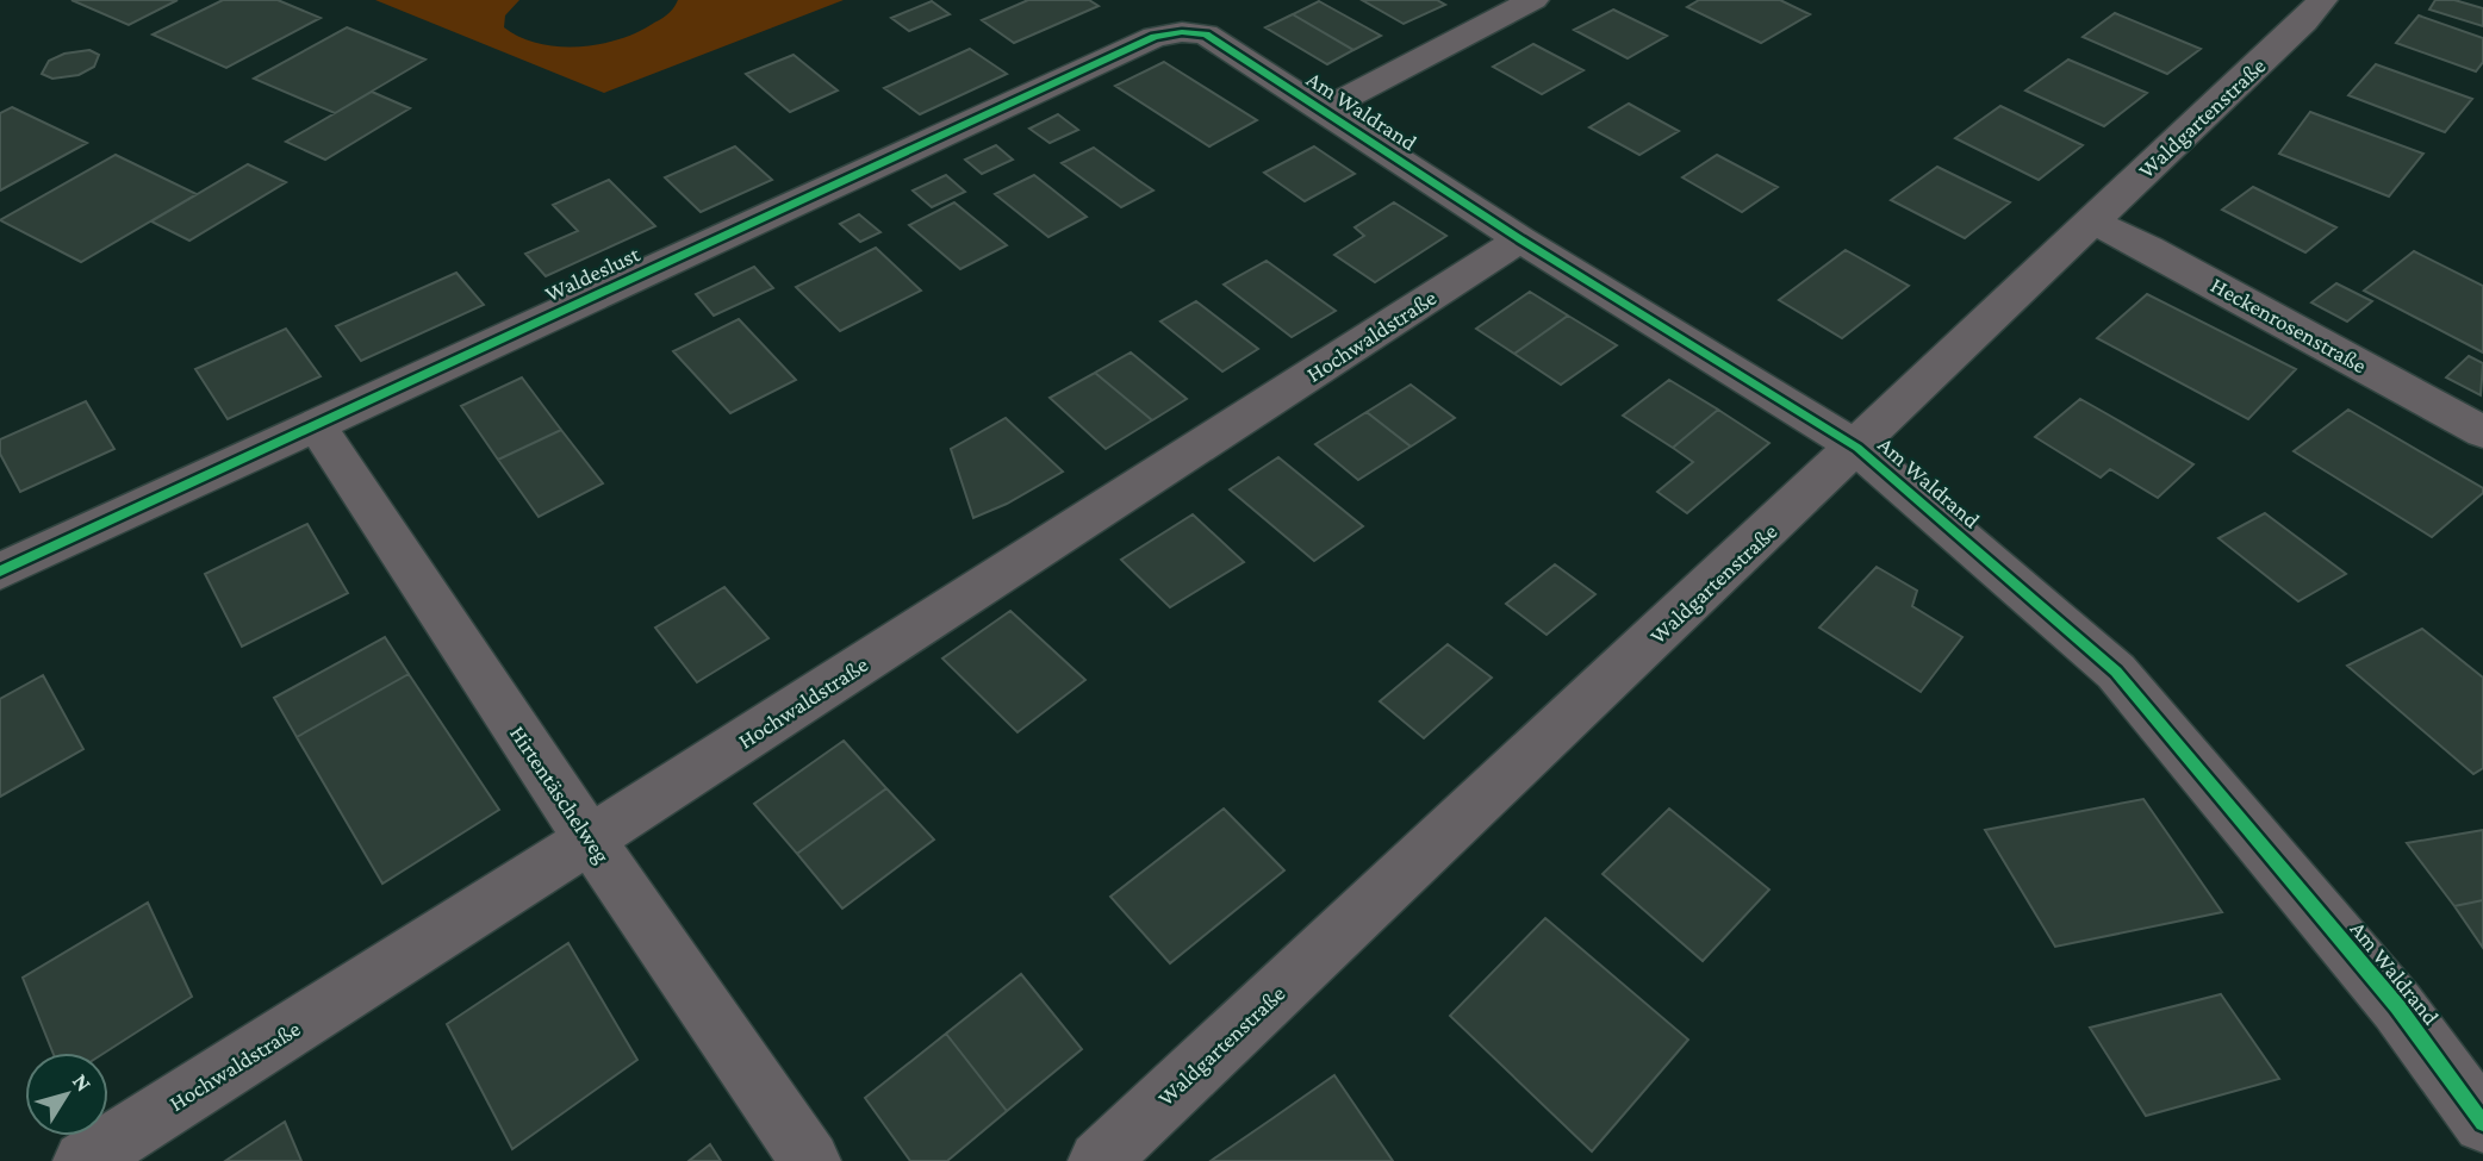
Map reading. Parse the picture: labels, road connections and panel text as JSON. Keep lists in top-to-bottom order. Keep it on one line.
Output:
{"streets":{"street":["Am Waldrand","Waldgartenstraße","Waldeslust","Heckenrosenstraße","Hochwaldstraße","Hirtentäschelweg"]},"crossings":[["Am Waldrand","Waldgartenstraße"],["Am Waldrand","Waldeslust"],["Am Waldrand","Hochwaldstraße"],["Waldgartenstraße","Heckenrosenstraße"],["Waldeslust","Hirtentäschelweg"],["Hochwaldstraße","Hirtentäschelweg"]],"north":"top right"}
